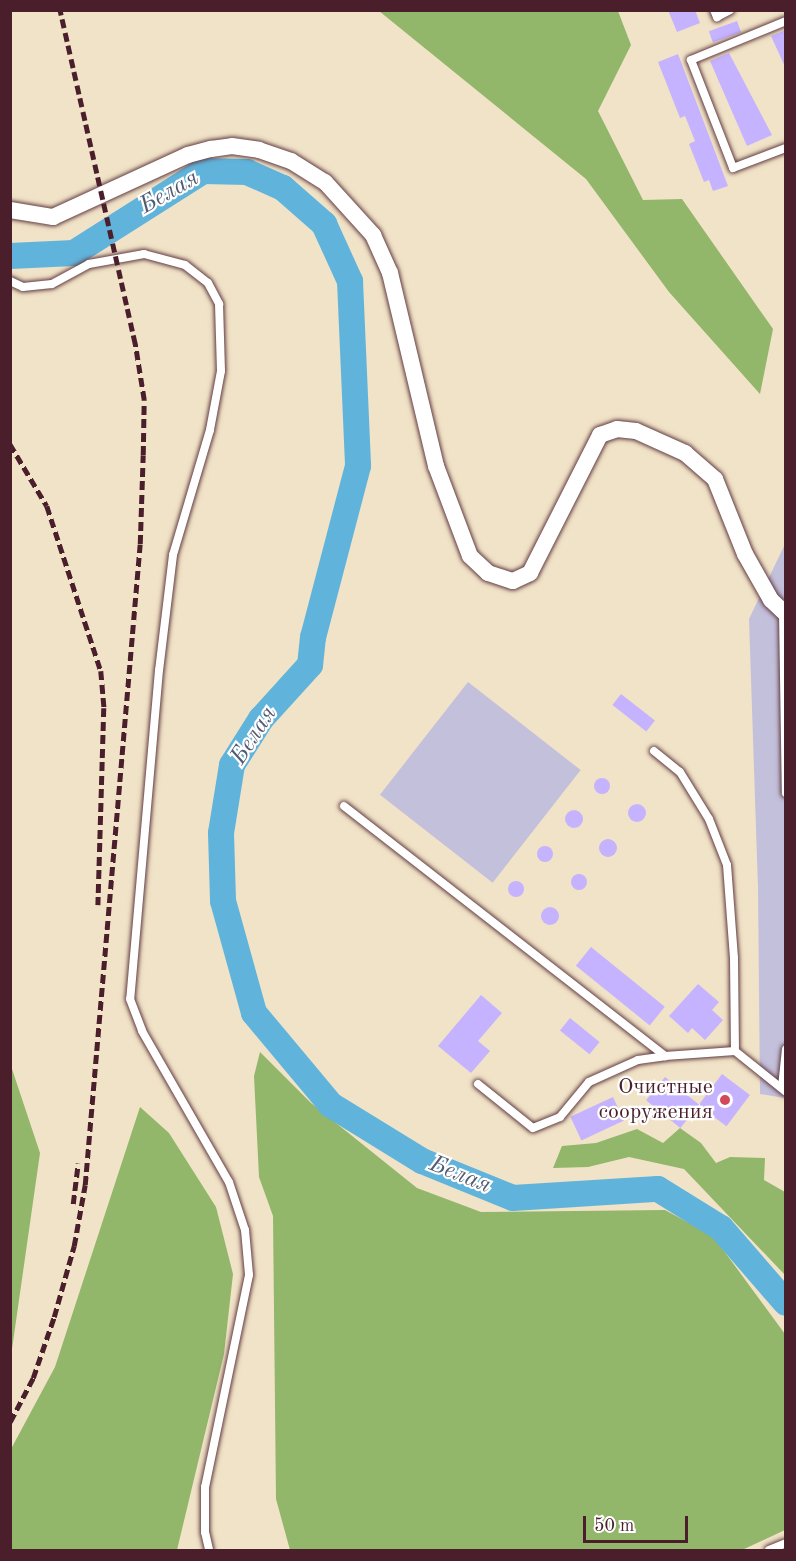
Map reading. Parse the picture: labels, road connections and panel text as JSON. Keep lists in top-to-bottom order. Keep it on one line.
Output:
{"water":["Белая"],"places":["Очистные сооружения"],"scale_bar":"50 m"}
